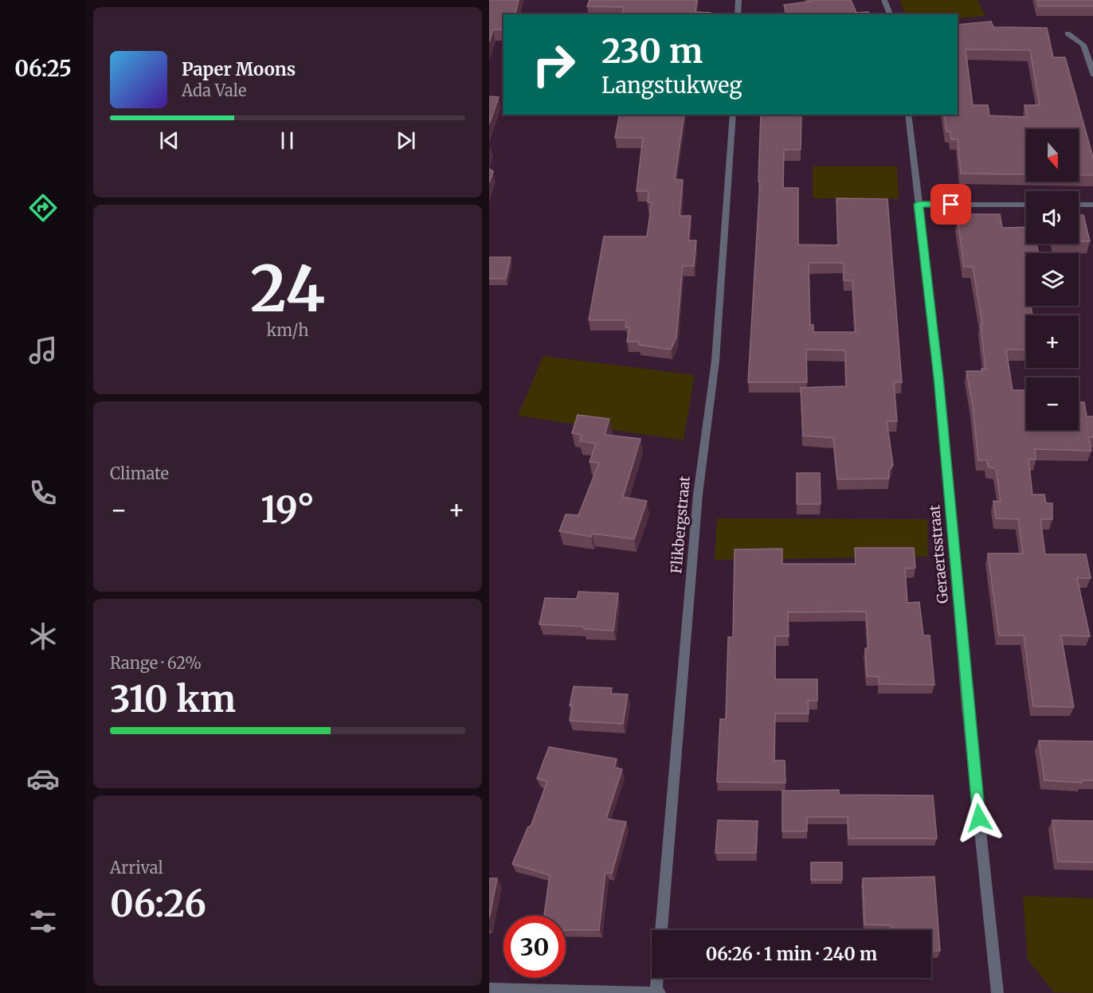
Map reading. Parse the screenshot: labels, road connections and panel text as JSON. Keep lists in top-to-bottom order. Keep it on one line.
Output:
{"streets":{"street":["Flikbergstraat","Geraertsstraat"]},"north":"bottom","page":{"tabs":"06:25","turn":["230 m","Langstukweg"],"song":["Paper Moons","Ada Vale"],"map_buttons":["+","−"],"tile":[["24","km/h"],"Climate",["Range · 62%","310 km"],["Arrival","06:26"]],"heat":["−","19°","+"],"limit":"30","trip":"06:26 · 1 min · 240 m"}}
